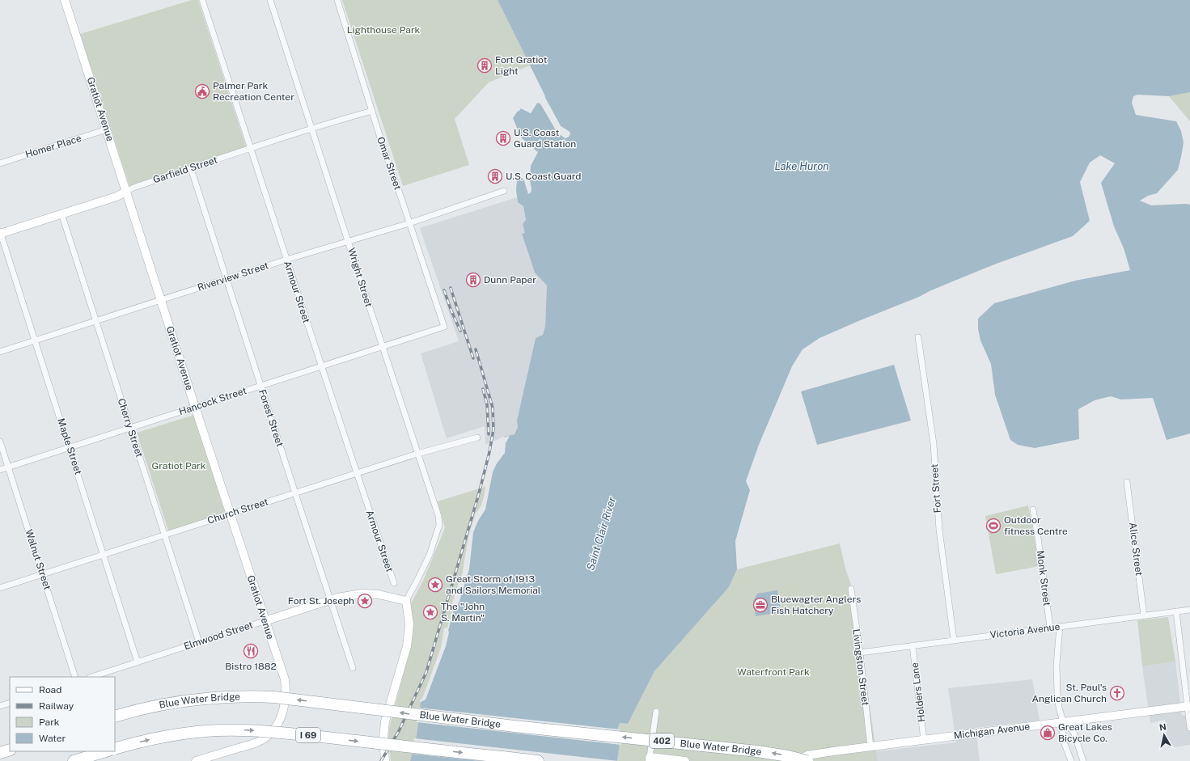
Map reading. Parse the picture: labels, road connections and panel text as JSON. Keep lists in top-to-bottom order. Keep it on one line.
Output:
{"streets":{"highway":["Blue Water Bridge","I 69","402"],"street":["Gratiot Avenue","Homer Place","Omar Street","Garfield Street","Riverview Street","Wright Street","Armour Street","Hancock Street","Forest Street","Cherry Street","Maple Street","Fort Street","Church Street","Alice Street","Walnut Street","Monk Street","Victoria Avenue","Elmwood Street","Livingston Street","Holders Lane","Michigan Avenue"]},"crossings":[["Gratiot Avenue","Homer Place"],["Gratiot Avenue","Garfield Street"],["Gratiot Avenue","Riverview Street"],["Gratiot Avenue","Hancock Street"],["Gratiot Avenue","Church Street"],["Gratiot Avenue","Elmwood Street"],["Omar Street","Garfield Street"],["Omar Street","Riverview Street"],["Omar Street","Hancock Street"],["Garfield Street","Wright Street"],["Garfield Street","Armour Street"],["Garfield Street","Forest Street"],["Garfield Street","Cherry Street"],["Garfield Street","Maple Street"],["Riverview Street","Wright Street"],["Riverview Street","Armour Street"],["Riverview Street","Forest Street"],["Riverview Street","Cherry Street"],["Riverview Street","Maple Street"],["Wright Street","Hancock Street"],["Wright Street","Church Street"],["Wright Street","Elmwood Street"],["Armour Street","Hancock Street"],["Armour Street","Church Street"],["Hancock Street","Forest Street"],["Hancock Street","Cherry Street"],["Hancock Street","Maple Street"],["Hancock Street","Walnut Street"],["Forest Street","Church Street"],["Forest Street","Elmwood Street"],["Cherry Street","Church Street"],["Cherry Street","Elmwood Street"],["Maple Street","Church Street"],["Maple Street","Elmwood Street"],["Fort Street","Victoria Avenue"],["Church Street","Walnut Street"],["Alice Street","Victoria Avenue"],["Monk Street","Victoria Avenue"],["Victoria Avenue","Livingston Street"],["Victoria Avenue","Holders Lane"],["Livingston Street","Michigan Avenue"],["Holders Lane","Michigan Avenue"]],"water":["Lake Huron","Saint Clair River"],"parks":["Lighthouse Park","Gratiot Park","Waterfront Park"],"places":{"building":["Fort Gratiot Light","U.S. Coast Guard Station","U.S. Coast Guard","Dunn Paper"],"public building":["Palmer Park Recreation Center"],"sports":["Outdoor fitness Centre"],"place":["Great Storm of 1913 and Sailors Memorial","Fort St. Joseph","The \"John S. Martin\""],"office":["Bluewagter Anglers Fish Hatchery"],"restaurant":["Bistro 1882"],"church":["St. Paul's Anglican Church"],"shop":["Great Lakes Bicycle Co."]},"legend":["Road","Railway","Park","Water"],"north":"top"}
